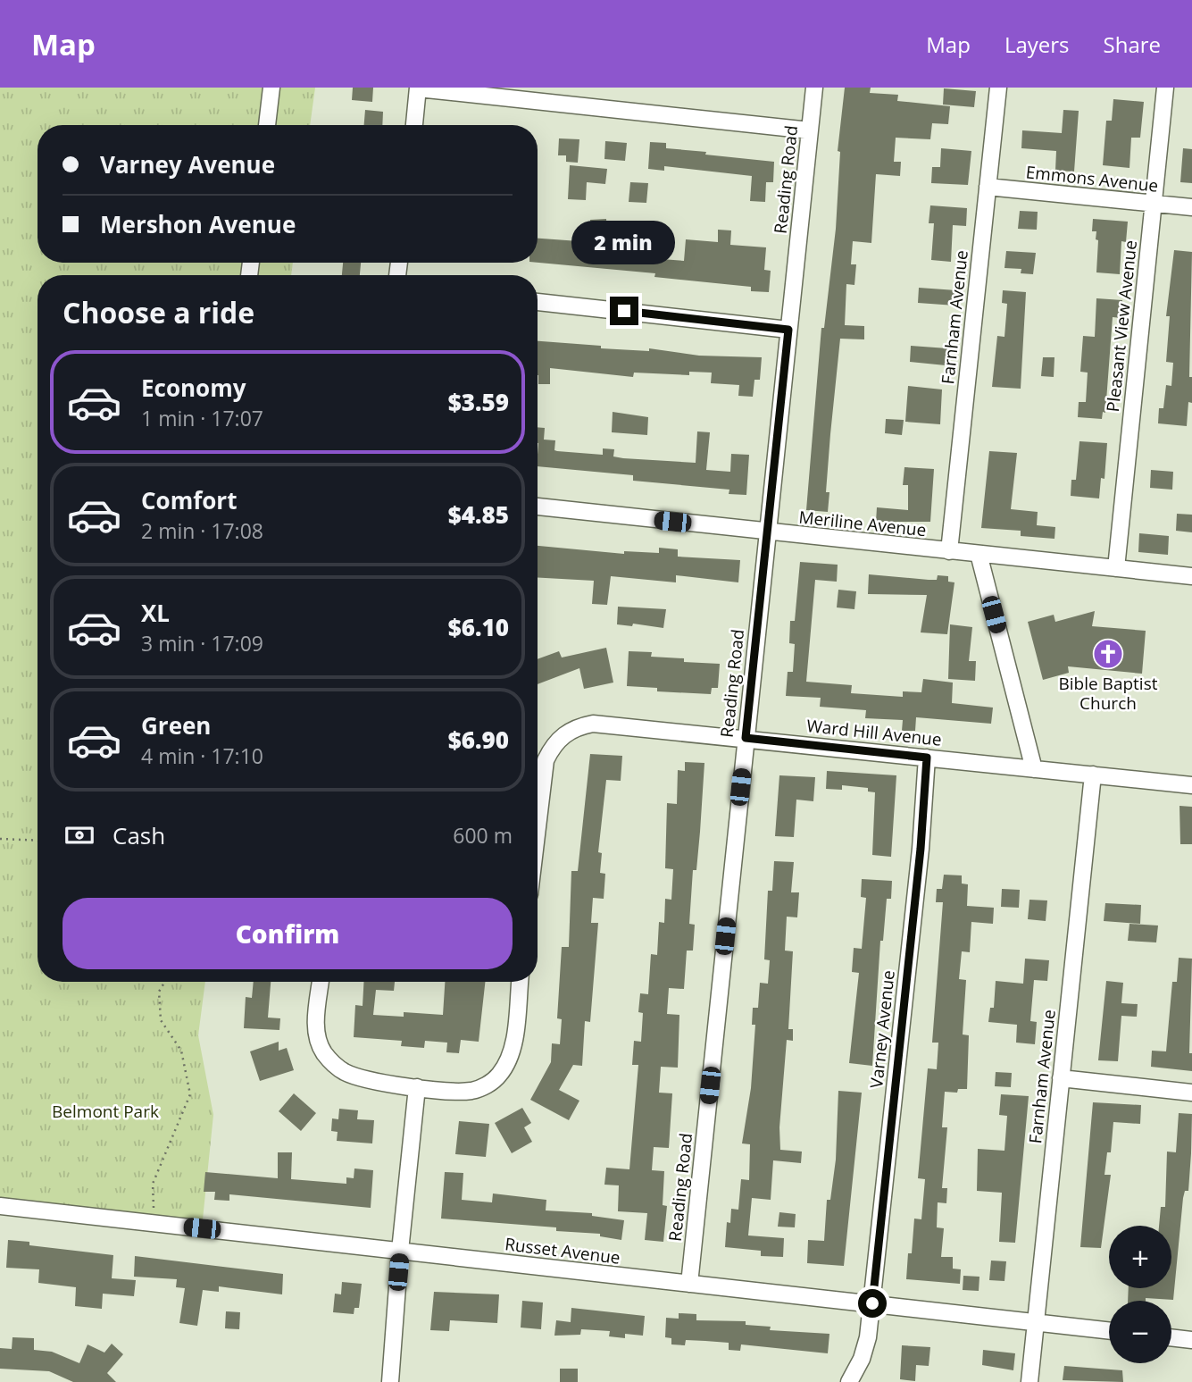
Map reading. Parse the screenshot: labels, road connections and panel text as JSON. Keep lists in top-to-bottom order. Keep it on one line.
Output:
{"streets":{"street":["Emmons Avenue","Reading Road","Farnham Avenue","Pleasant View Avenue","Meriline Avenue","Ward Hill Avenue","Varney Avenue","Russet Avenue"]},"crossings":[["Emmons Avenue","Farnham Avenue"],["Emmons Avenue","Pleasant View Avenue"],["Reading Road","Meriline Avenue"],["Reading Road","Ward Hill Avenue"],["Reading Road","Russet Avenue"],["Farnham Avenue","Meriline Avenue"],["Farnham Avenue","Ward Hill Avenue"],["Farnham Avenue","Russet Avenue"],["Pleasant View Avenue","Meriline Avenue"],["Ward Hill Avenue","Varney Avenue"],["Varney Avenue","Russet Avenue"]],"parks":["Belmont Park"],"places":{"church":["Bible Baptist Church"]},"page":{"header":"Map","nav":["Map","Layers","Share"],"banner":["Varney Avenue","Mershon Avenue"],"bubble":"2 min","heading":"Choose a ride","list":[{"name":"Economy","note":"1 min · 17:07","value":"$3.59"},{"name":"Comfort","note":"2 min · 17:08","value":"$4.85"},{"name":"XL","note":"3 min · 17:09","value":"$6.10"},{"name":"Green","note":"4 min · 17:10","value":"$6.90"}],"pay":["Cash","600 m"],"buttons":"Confirm","map_buttons":["+","−"]}}
